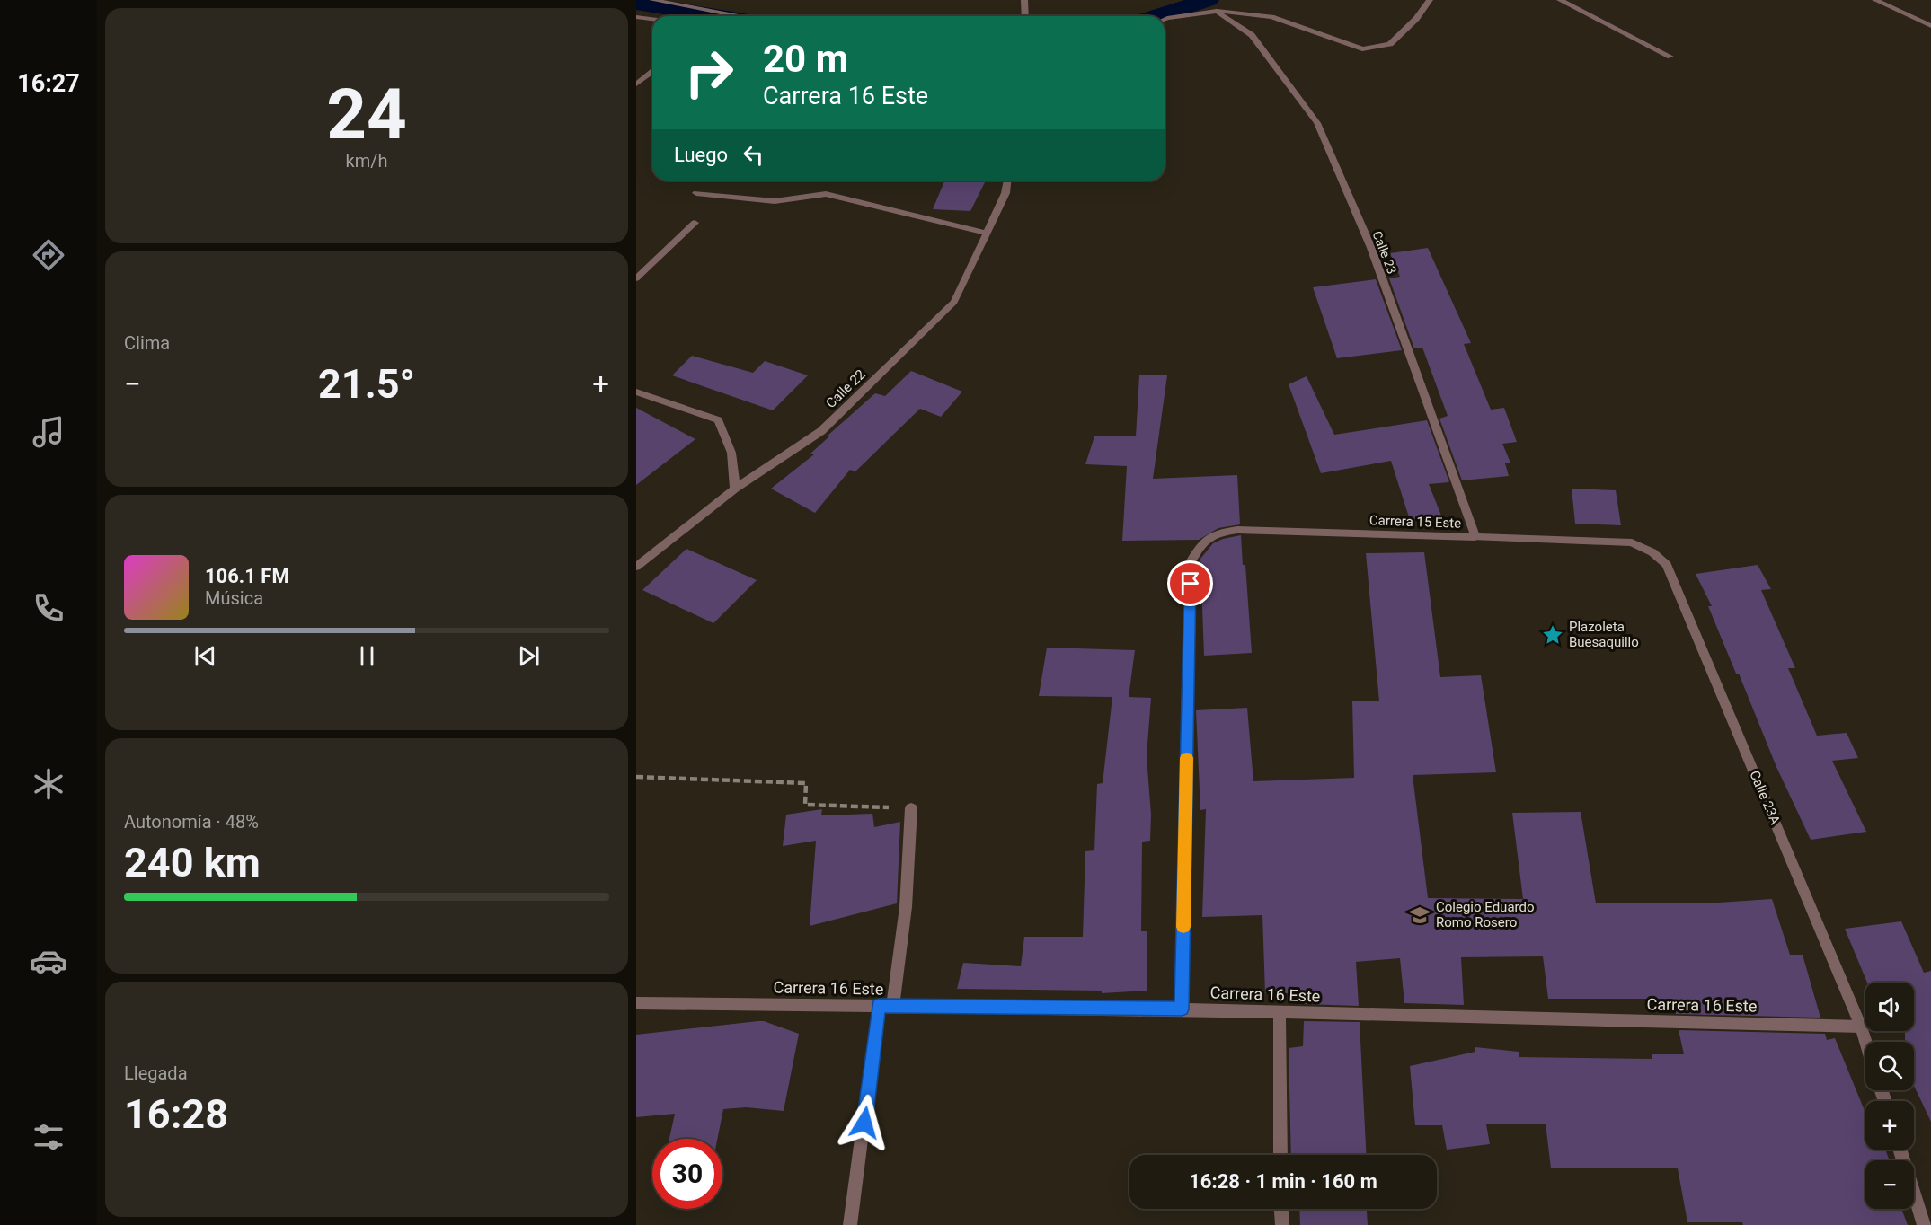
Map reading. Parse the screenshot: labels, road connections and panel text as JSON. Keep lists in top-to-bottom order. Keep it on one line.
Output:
{"streets":{"street":["Calle 23","Calle 22","Carrera 15 Este","Calle 23A","Carrera 16 Este"]},"crossings":[["Calle 23","Carrera 15 Este"],["Carrera 15 Este","Calle 23A"],["Carrera 15 Este","Carrera 16 Este"],["Calle 23A","Carrera 16 Este"]],"places":{"place":["Plazoleta Buesaquillo"],"school or university":["Colegio Eduardo Romo Rosero"]},"page":{"tabs":"16:27","tile":[["24","km/h"],"Clima",["Autonomía · 48%","240 km"],["Llegada","16:28"]],"turn":["20 m","Carrera 16 Este"],"then":"Luego","heat":["−","21.5°","+"],"song":["106.1 FM","Música"],"map_buttons":["+","−"],"limit":"30","trip":"16:28 · 1 min · 160 m"}}
